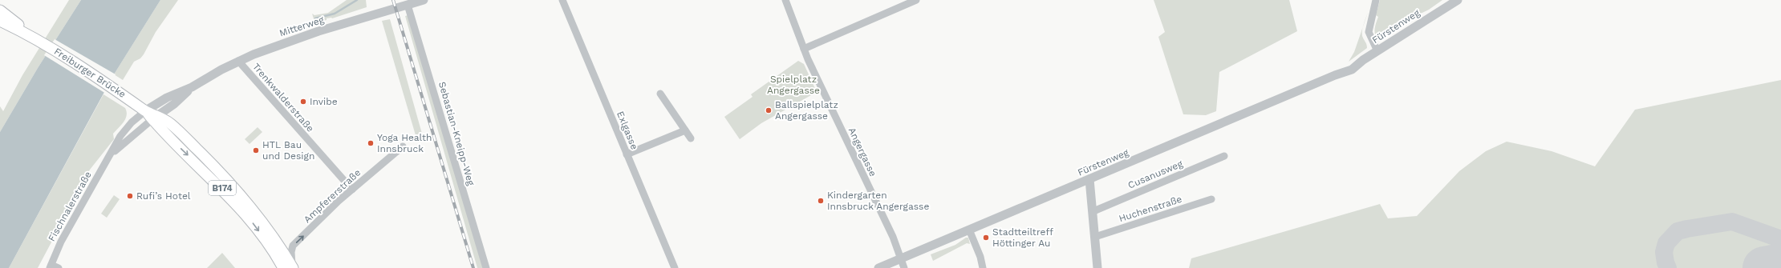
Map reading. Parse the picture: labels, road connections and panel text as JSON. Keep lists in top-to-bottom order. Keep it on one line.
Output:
{"streets":{"main road":["Freiburger Brücke","B174"],"street":["Mitterweg","Fürstenweg","Trenkwalderstraße","Exlgasse","Sebastian-Kneipp-Weg","Angergasse","Cusanusweg","Ampfererstraße","Fischnalerstraße","Huchenstraße"]},"crossings":[["Mitterweg","Freiburger Brücke"],["Mitterweg","Trenkwalderstraße"],["Mitterweg","Sebastian-Kneipp-Weg"],["Mitterweg","B174"],["Mitterweg","Fischnalerstraße"],["Fürstenweg","Angergasse"],["Freiburger Brücke","B174"],["Freiburger Brücke","Fischnalerstraße"],["Trenkwalderstraße","Ampfererstraße"],["B174","Ampfererstraße"],["B174","Fischnalerstraße"]],"one_way":["Ampfererstraße"],"parks":["Spielplatz Angergasse"],"places":["Invibe","Ballspielplatz Angergasse","Yoga Health Innsbruck","HTL Bau und Design","Rufi’s Hotel","Kindergarten Innsbruck Angergasse","Stadtteiltreff Höttinger Au"]}
